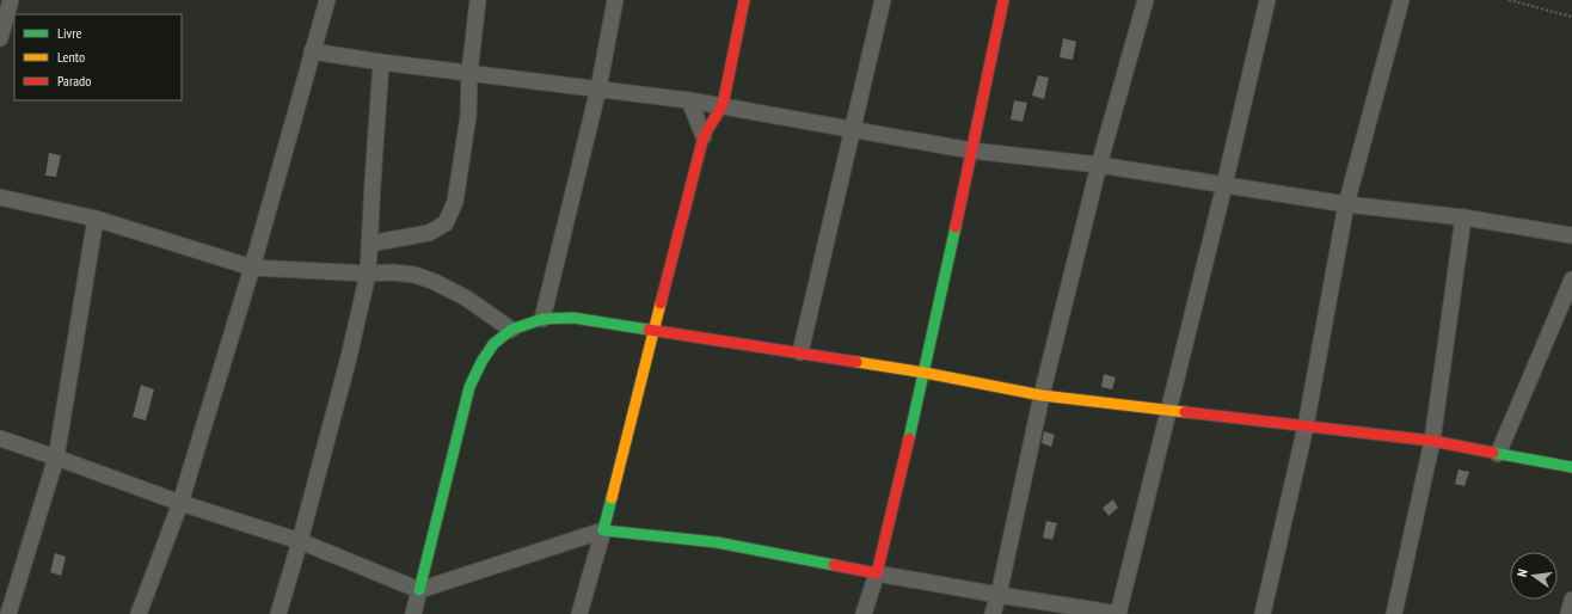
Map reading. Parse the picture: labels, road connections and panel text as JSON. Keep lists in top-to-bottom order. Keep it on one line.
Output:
{"legend":["Livre","Lento","Parado"],"north":"left"}
